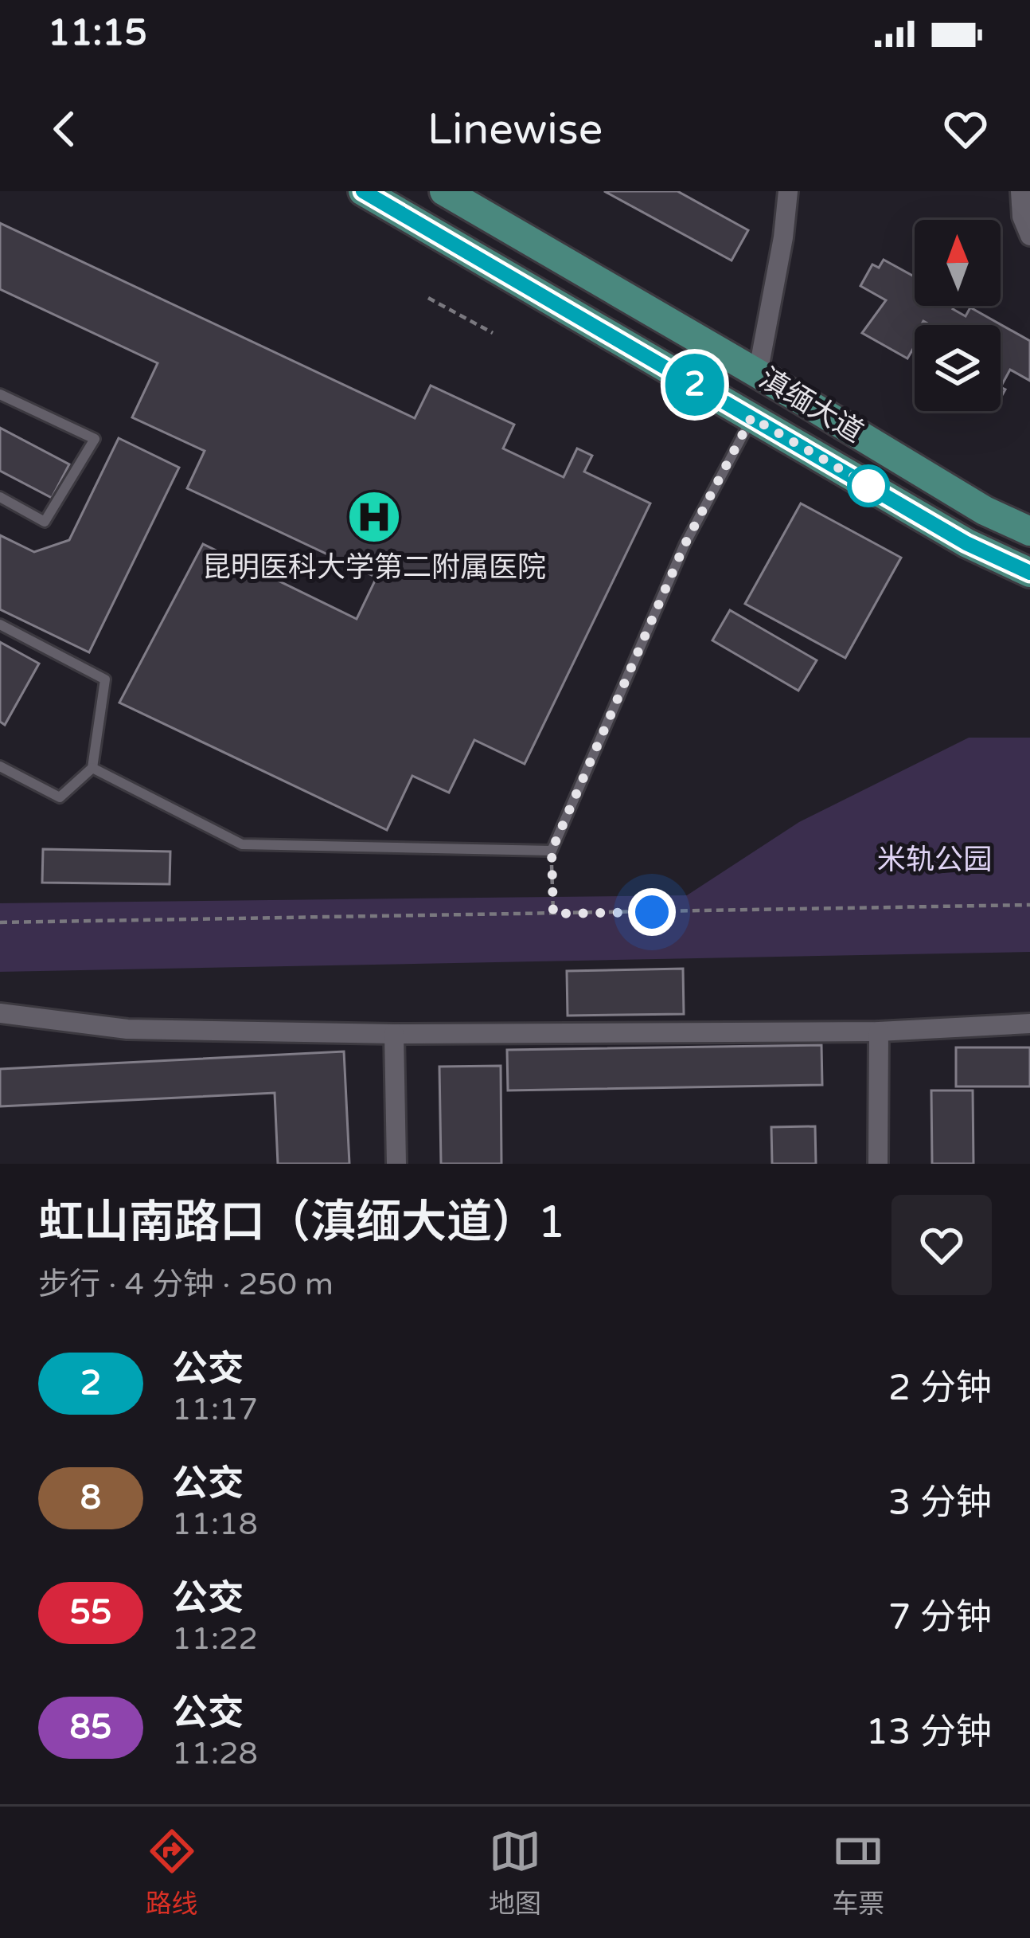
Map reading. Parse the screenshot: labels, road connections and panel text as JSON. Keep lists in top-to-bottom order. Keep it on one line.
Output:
{"streets":{"main road":["滇缅大道"]},"parks":["米轨公园"],"places":{"hospital":["昆明医科大学第二附属医院"]},"lines":["bus line 2"],"north":"top","page":{"status":"11:15","header":"Linewise","on_map":"2","heading":["虹山南路口（滇缅大道）1","步行 · 4 分钟 · 250 m"],"list":[{"mark":"2","name":"公交","note":"11:17","value":"2 分钟"},{"mark":"8","name":"公交","note":"11:18","value":"3 分钟"},{"mark":"55","name":"公交","note":"11:22","value":"7 分钟"},{"mark":"85","name":"公交","note":"11:28","value":"13 分钟"}],"tabs":["路线","地图","车票"]}}
